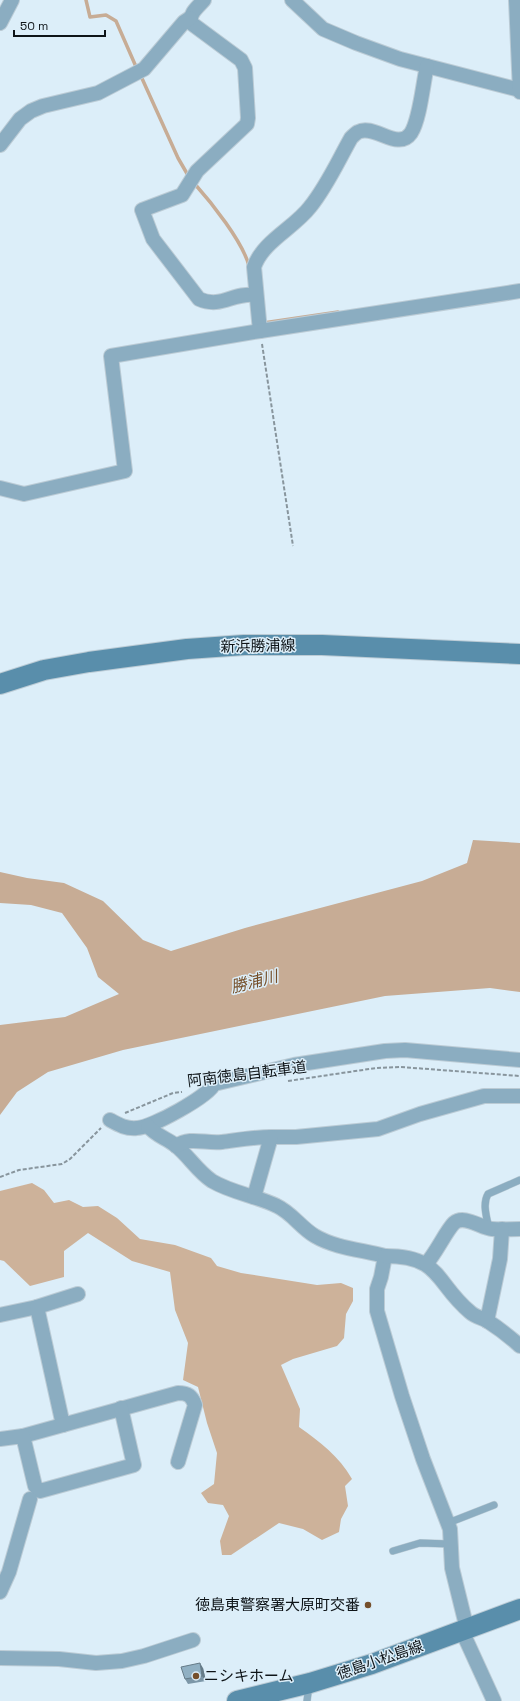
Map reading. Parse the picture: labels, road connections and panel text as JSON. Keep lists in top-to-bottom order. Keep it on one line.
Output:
{"streets":{"main road":["新浜勝浦線","徳島小松島線"],"path":["阿南徳島自転車道"]},"water":["勝浦川"],"places":["徳島東警察署大原町交番","ニシキホーム"],"scale_bar":"50 m"}
